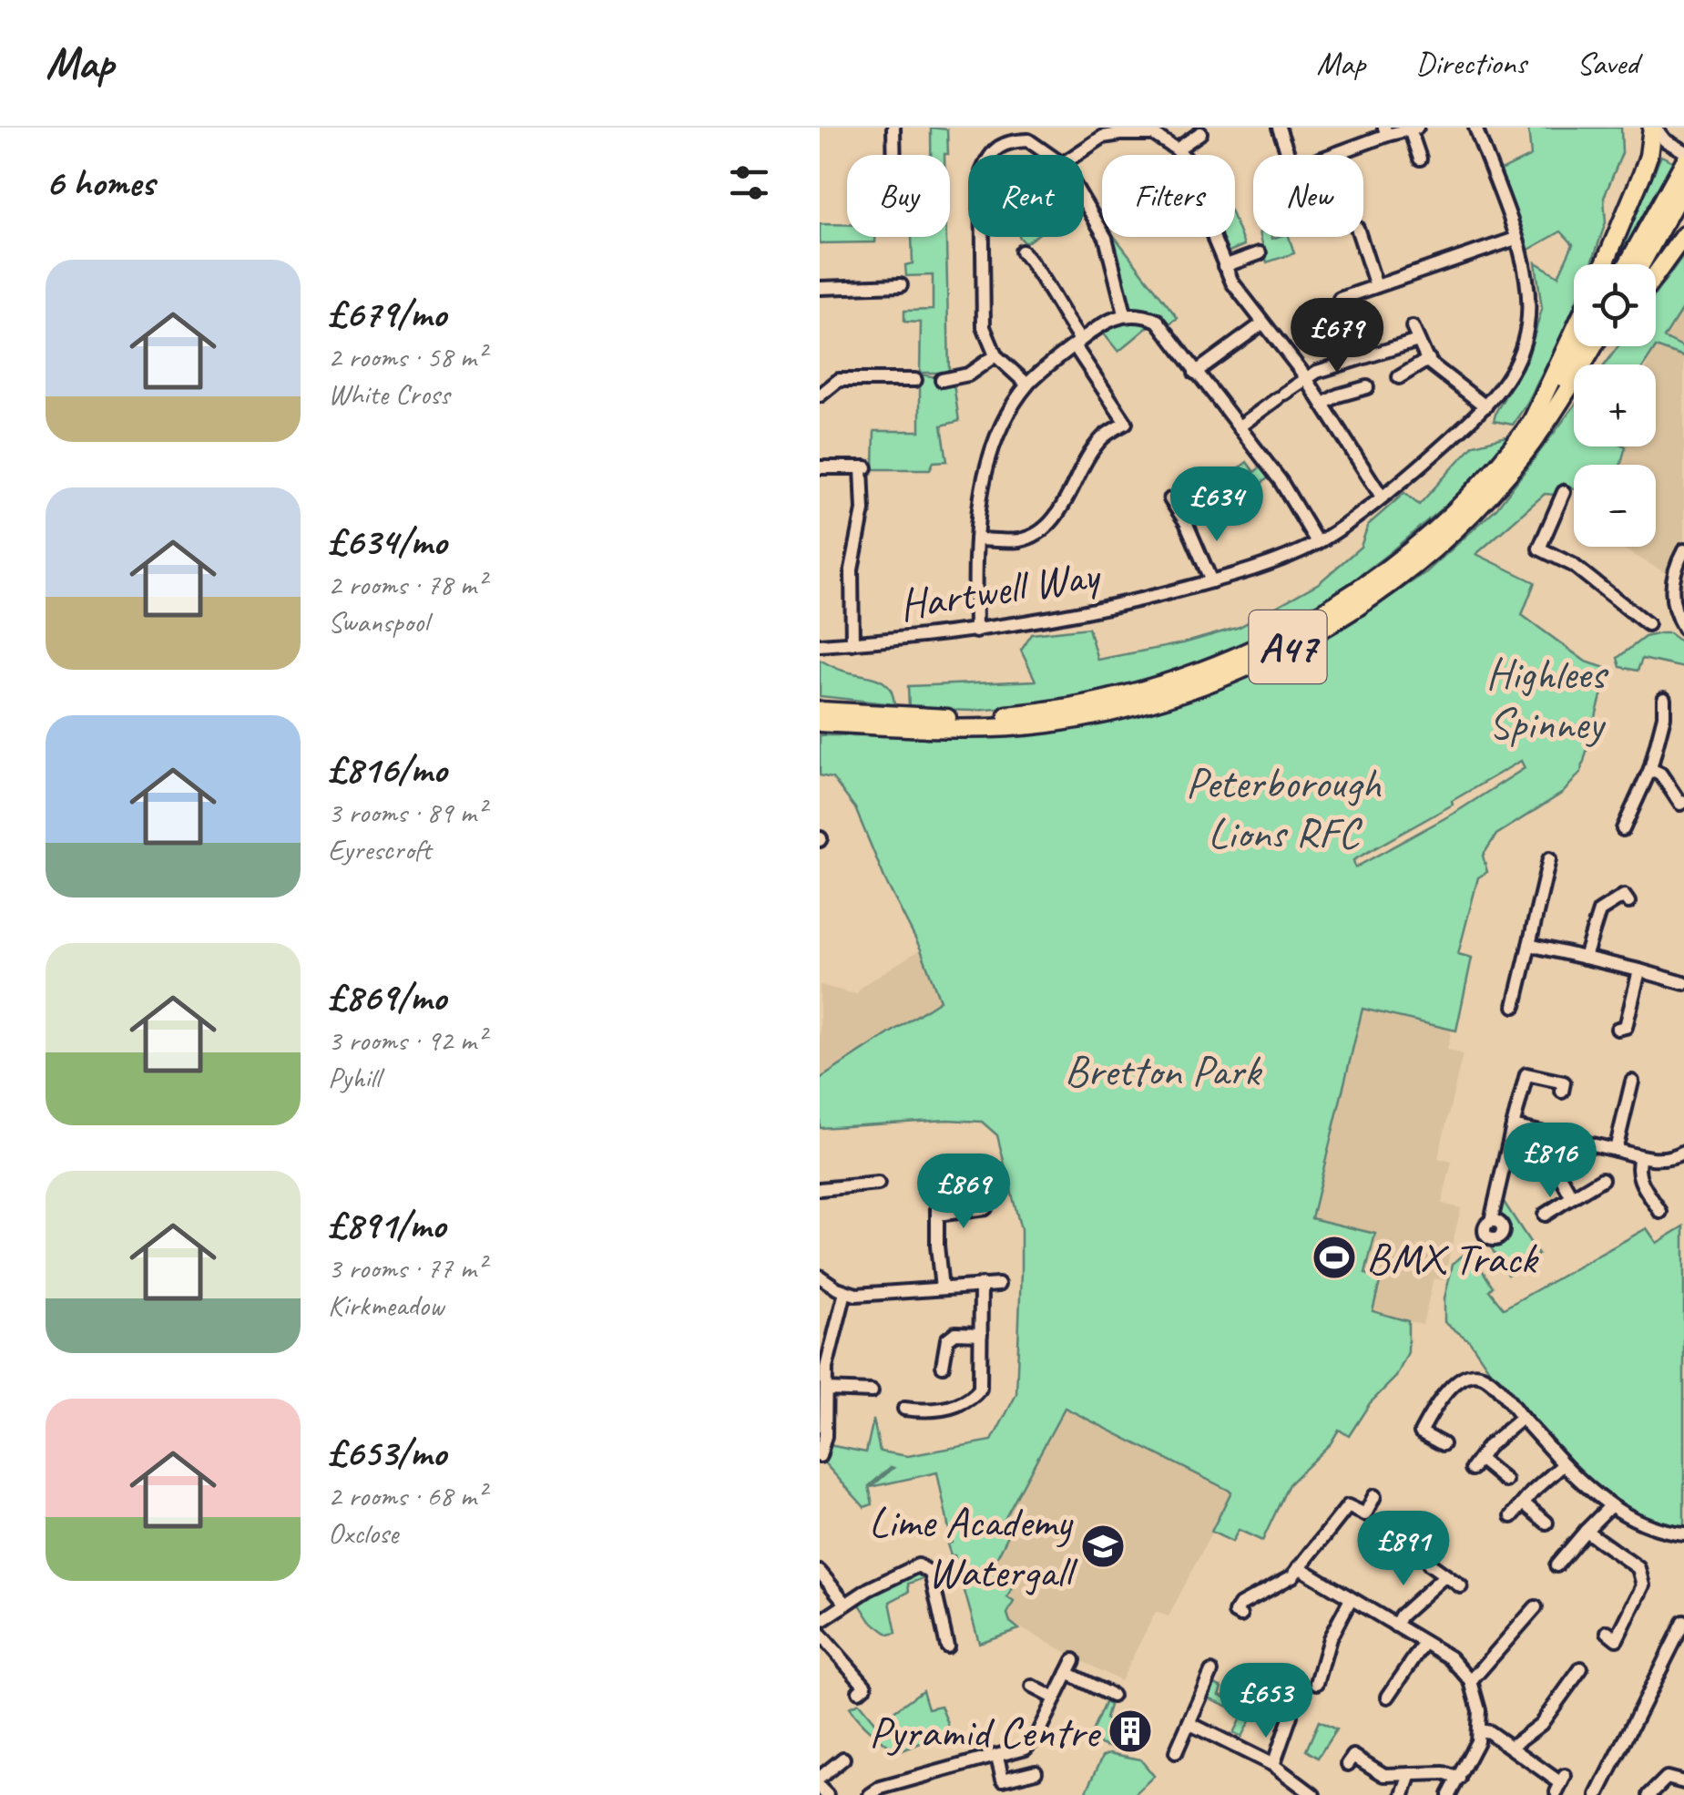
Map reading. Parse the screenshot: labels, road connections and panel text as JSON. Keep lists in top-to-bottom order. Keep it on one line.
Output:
{"streets":{"highway":["A47"],"street":["Hartwell Way"]},"parks":["Highlees Spinney","Peterborough Lions RFC","Bretton Park"],"places":{"sports":["BMX Track"],"school or university":["Lime Academy Watergall"],"building":["Pyramid Centre"]},"page":{"header":"Map","nav":["Map","Directions","Saved"],"heading":"6 homes","chip":["Buy","Rent","Filters","New"],"list":[{"name":"£679/mo","note":"2 rooms · 58 m² · White Cross"},{"name":"£634/mo","note":"2 rooms · 78 m² · Swanspool"},{"name":"£816/mo","note":"3 rooms · 89 m² · Eyrescroft"},{"name":"£869/mo","note":"3 rooms · 92 m² · Pyhill"},{"name":"£891/mo","note":"3 rooms · 77 m² · Kirkmeadow"},{"name":"£653/mo","note":"2 rooms · 68 m² · Oxclose"}],"map_buttons":["+","−"],"price":["£679","£634","£816","£869","£891","£653"]}}
